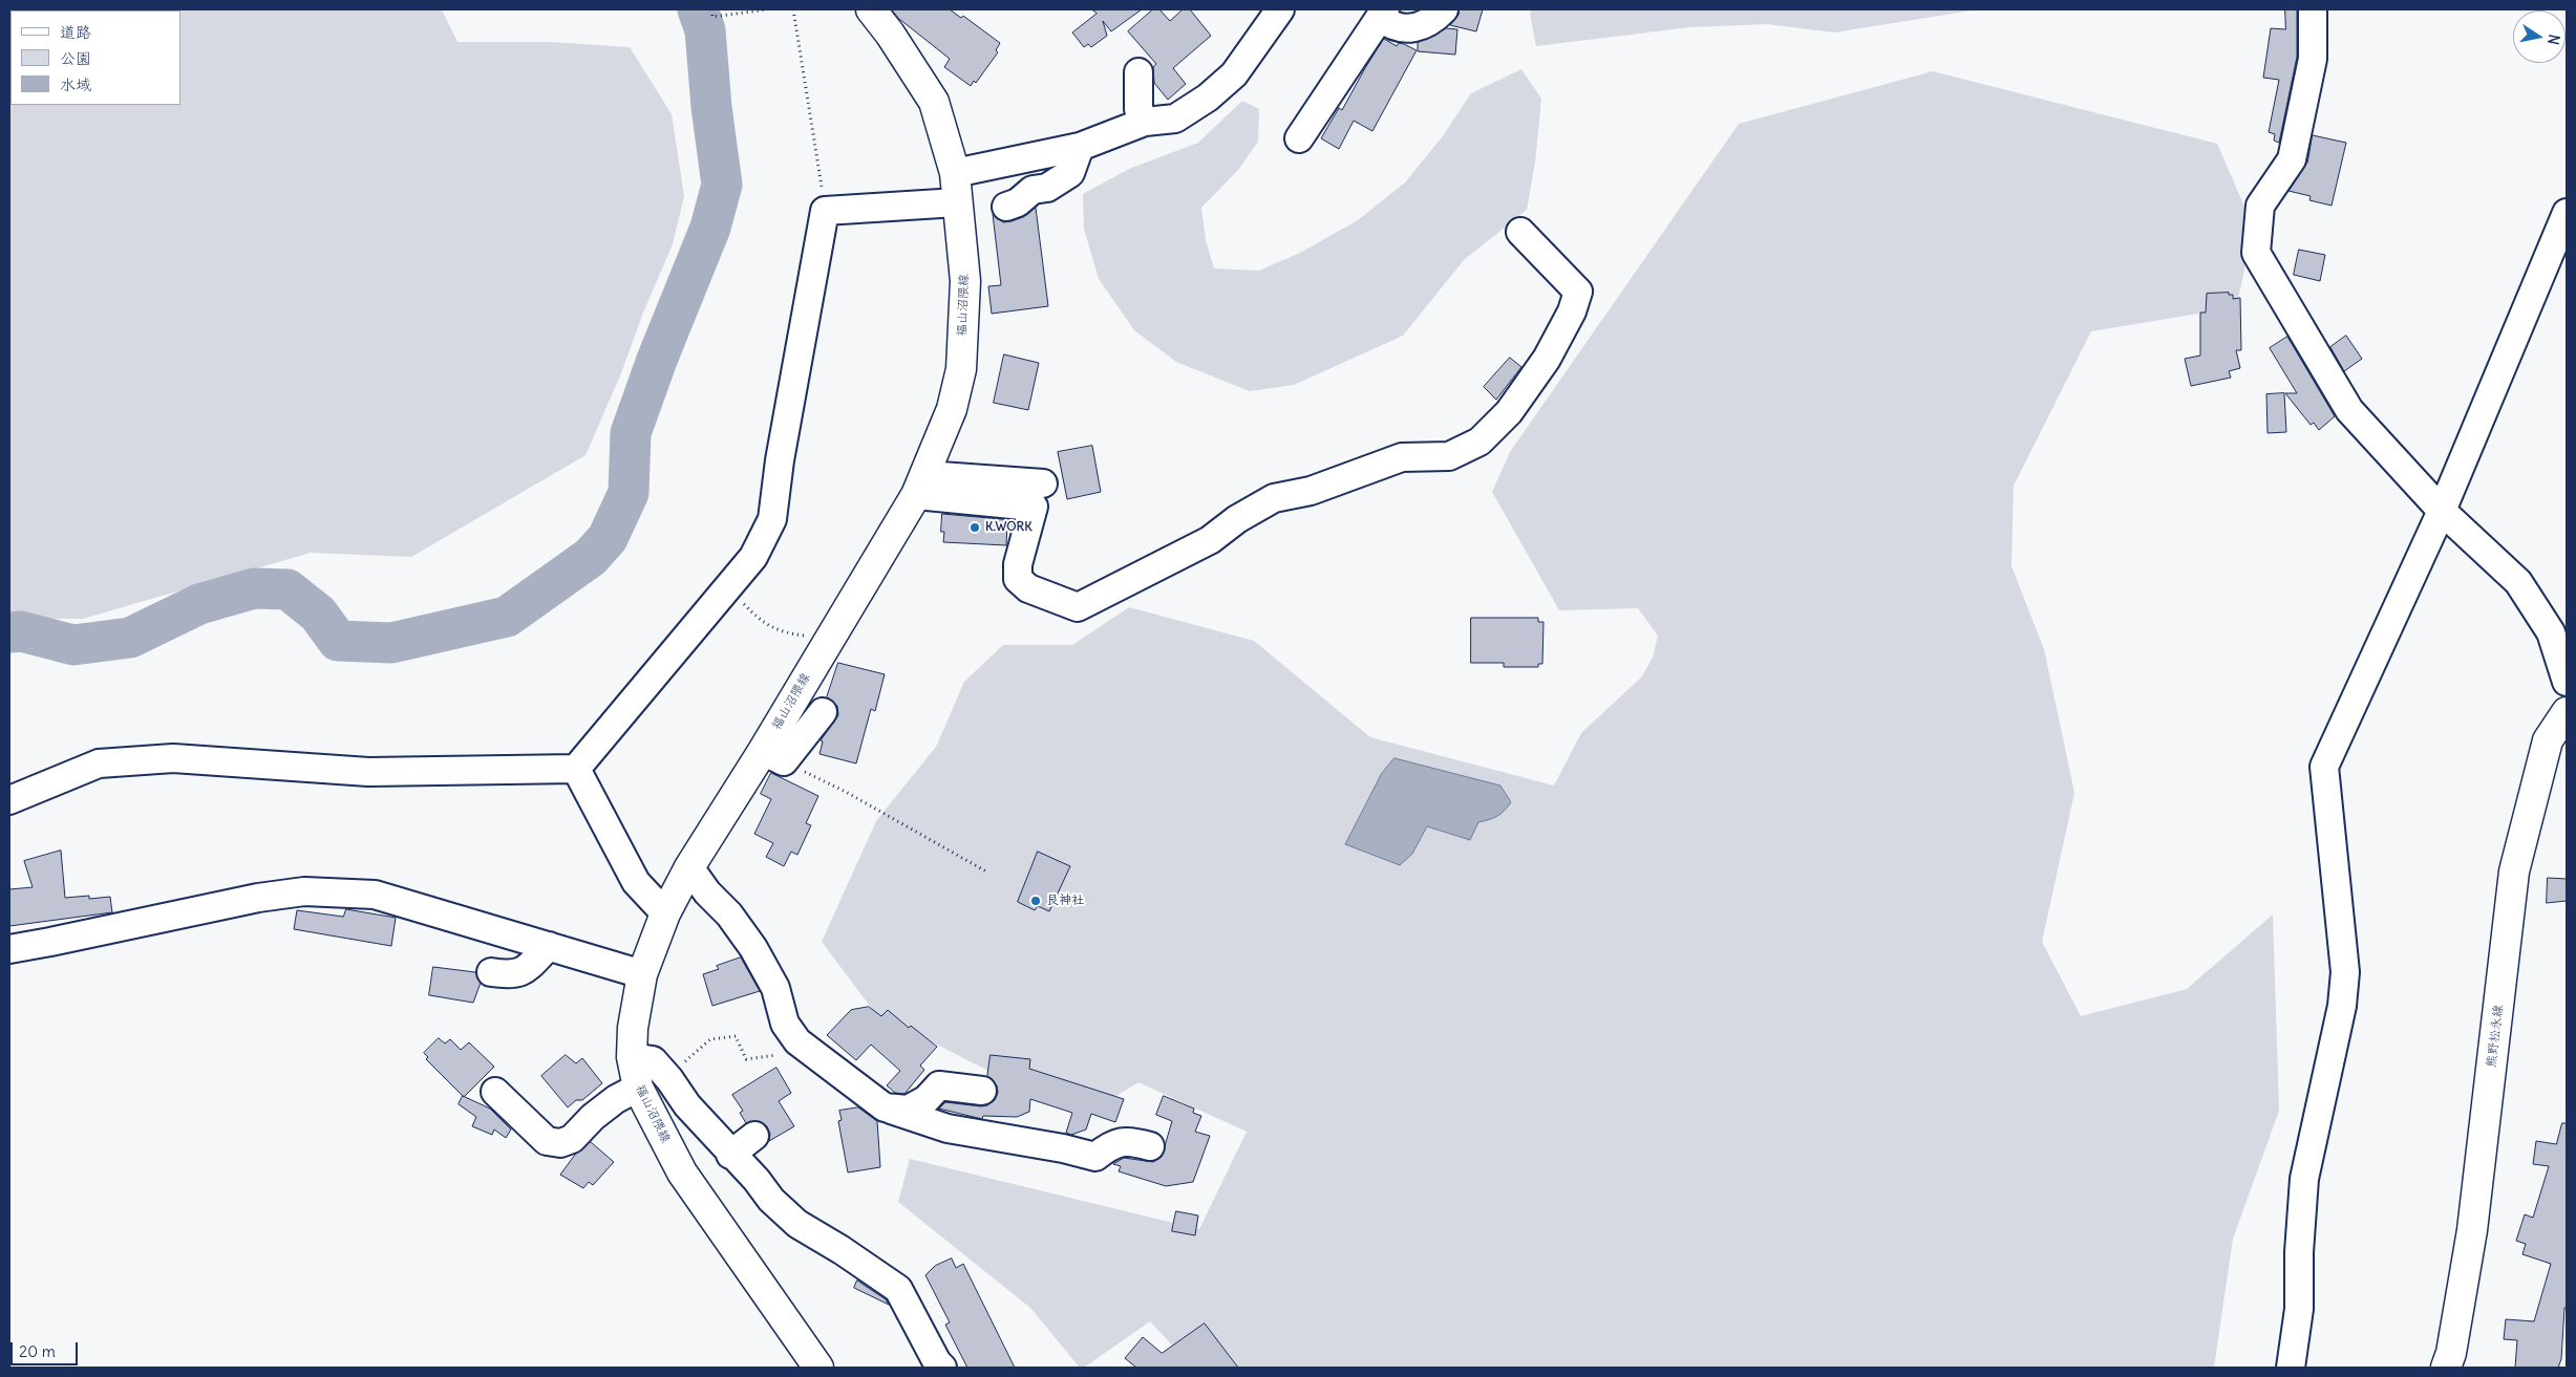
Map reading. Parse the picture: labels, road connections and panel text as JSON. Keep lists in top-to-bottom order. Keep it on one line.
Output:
{"streets":{"main road":["福山沼隈線","熊野松永線"]},"places":["K.WORK","艮神社"],"legend":["道路","公園","水域"],"scale_bar":"20 m","north":"right"}
